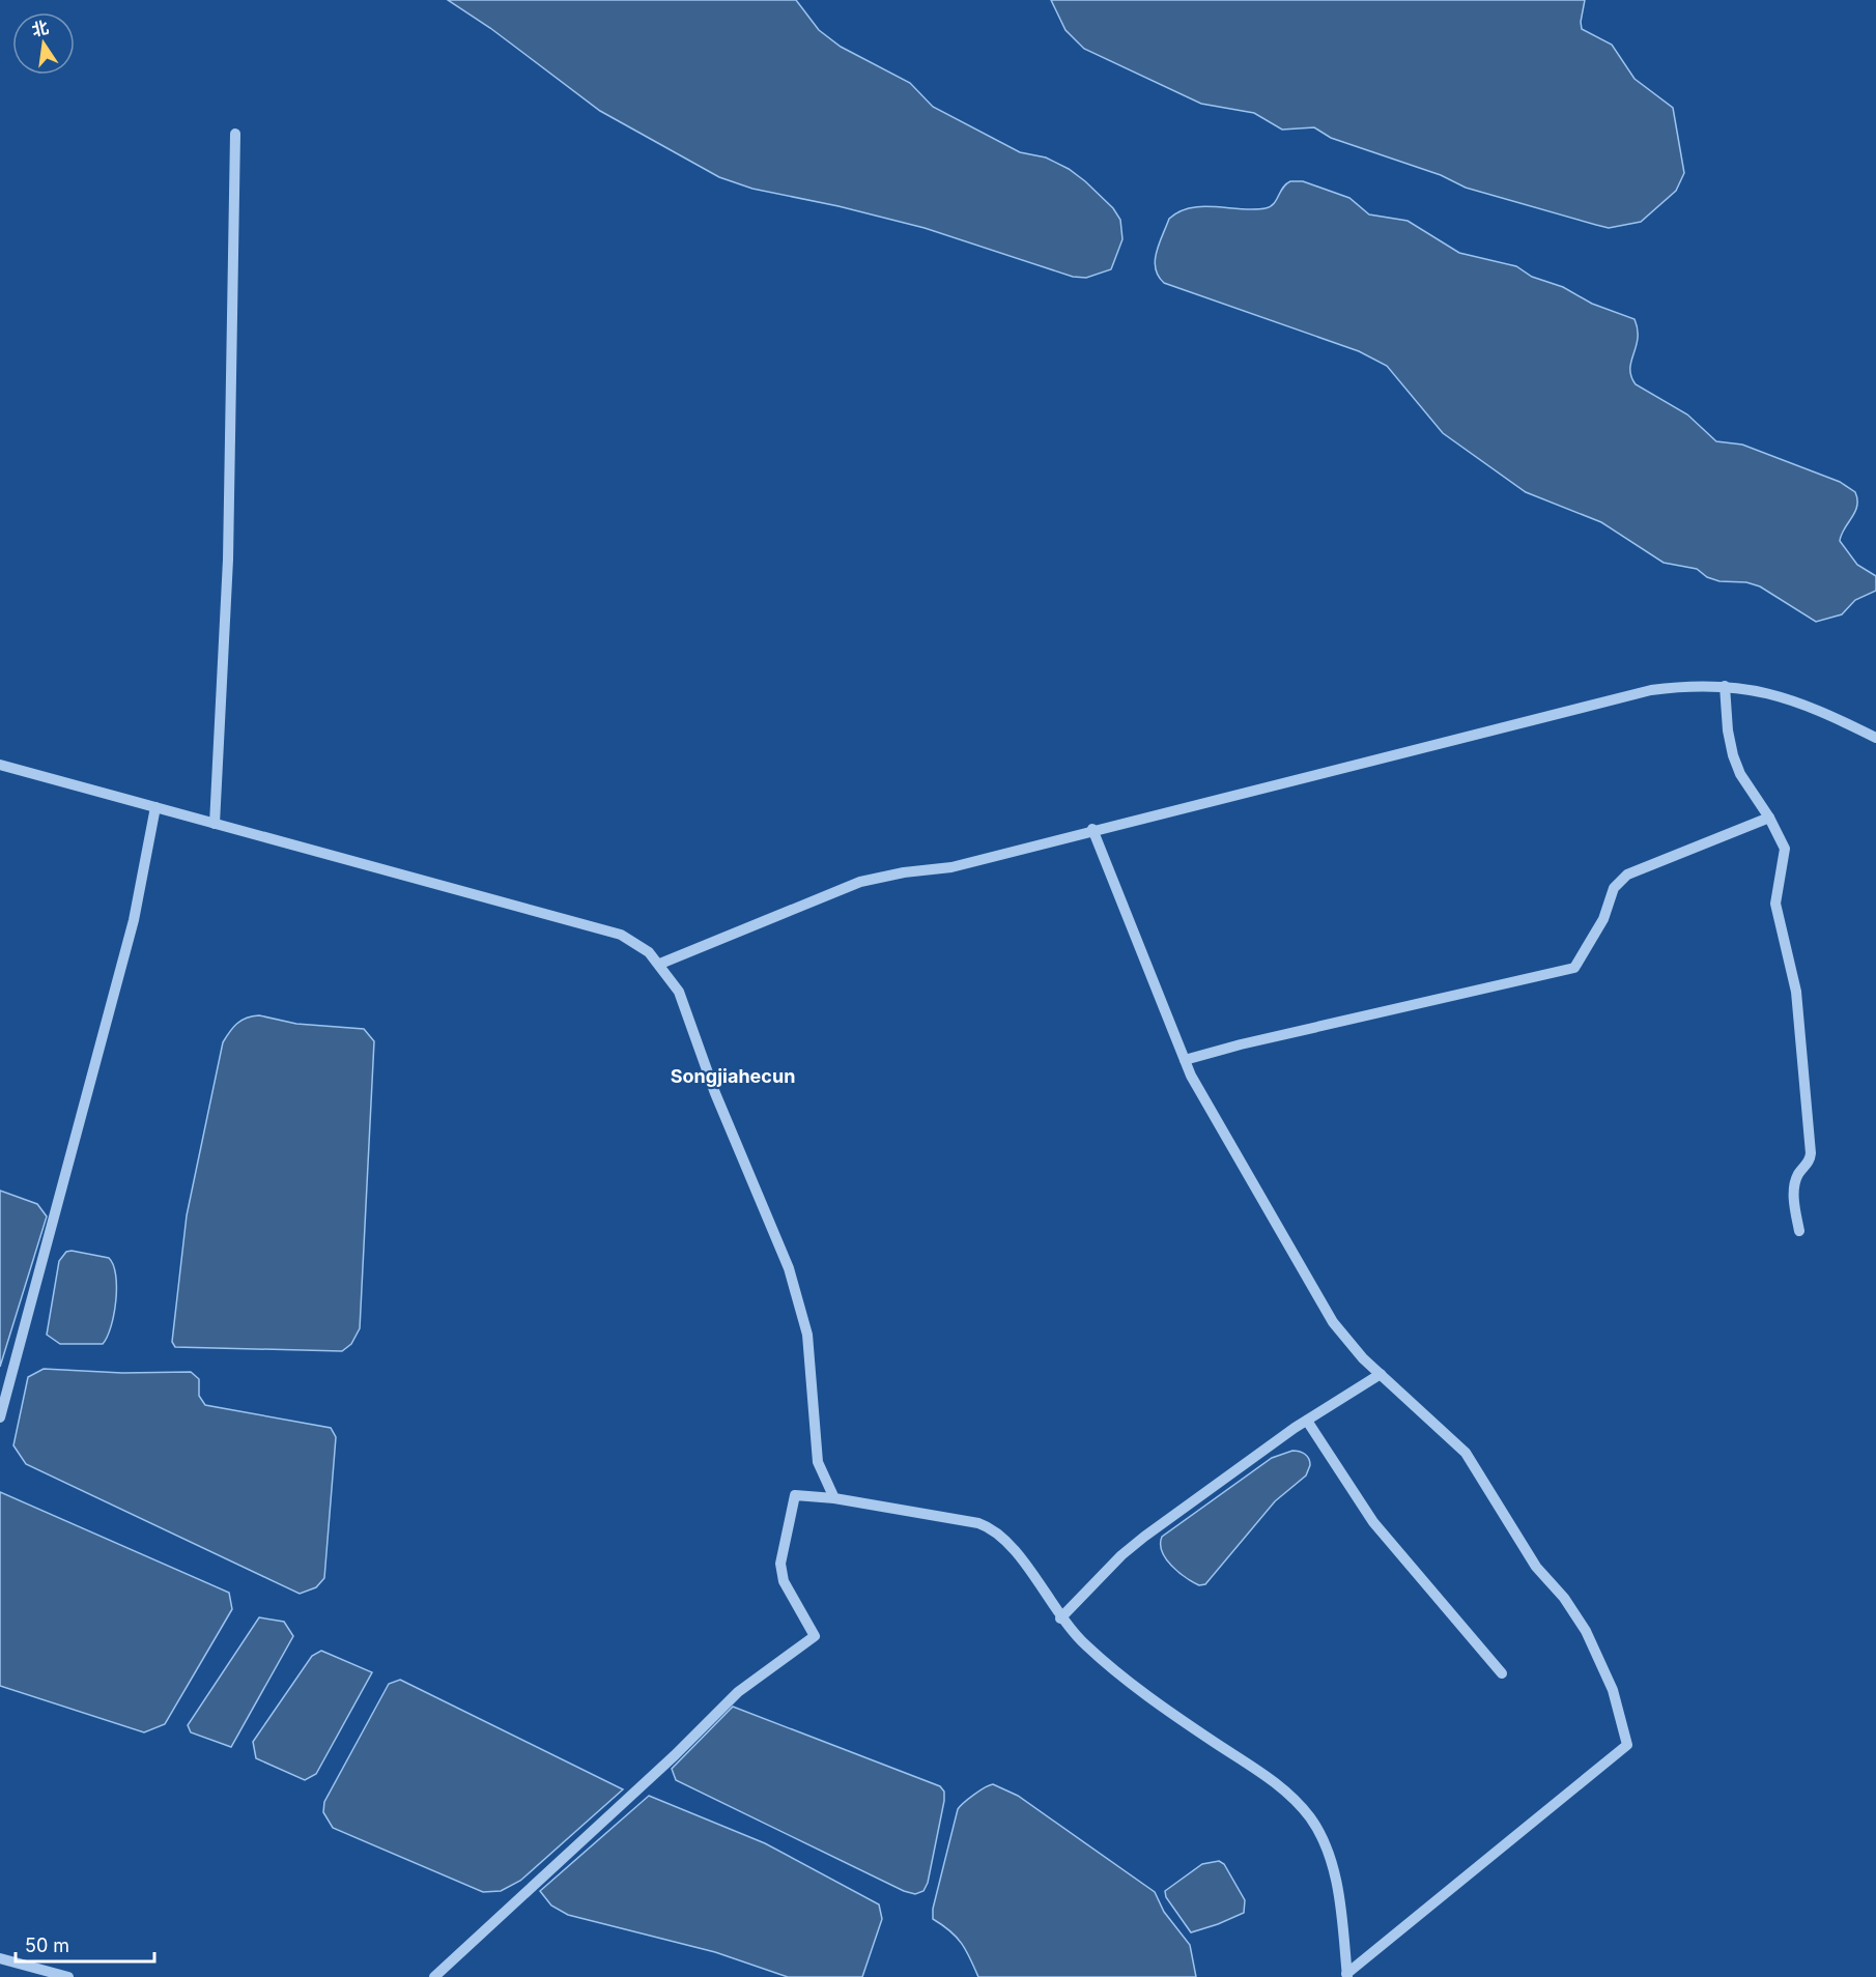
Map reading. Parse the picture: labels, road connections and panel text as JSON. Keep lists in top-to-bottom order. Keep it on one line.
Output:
{"districts":["Songjiahecun"],"scale_bar":"50 m","north":"top"}
